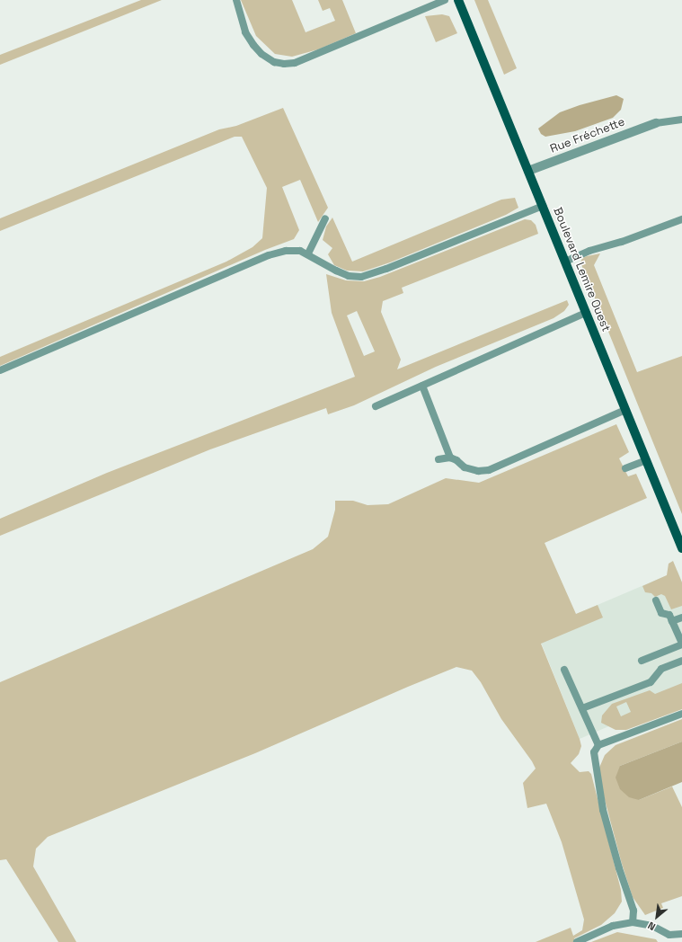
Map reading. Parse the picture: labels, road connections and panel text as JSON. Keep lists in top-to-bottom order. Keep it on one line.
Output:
{"streets":{"main road":["Boulevard Lemire Ouest"],"street":["Rue Fréchette"]},"crossings":[["Rue Fréchette","Boulevard Lemire Ouest"]],"north":"bottom left"}
